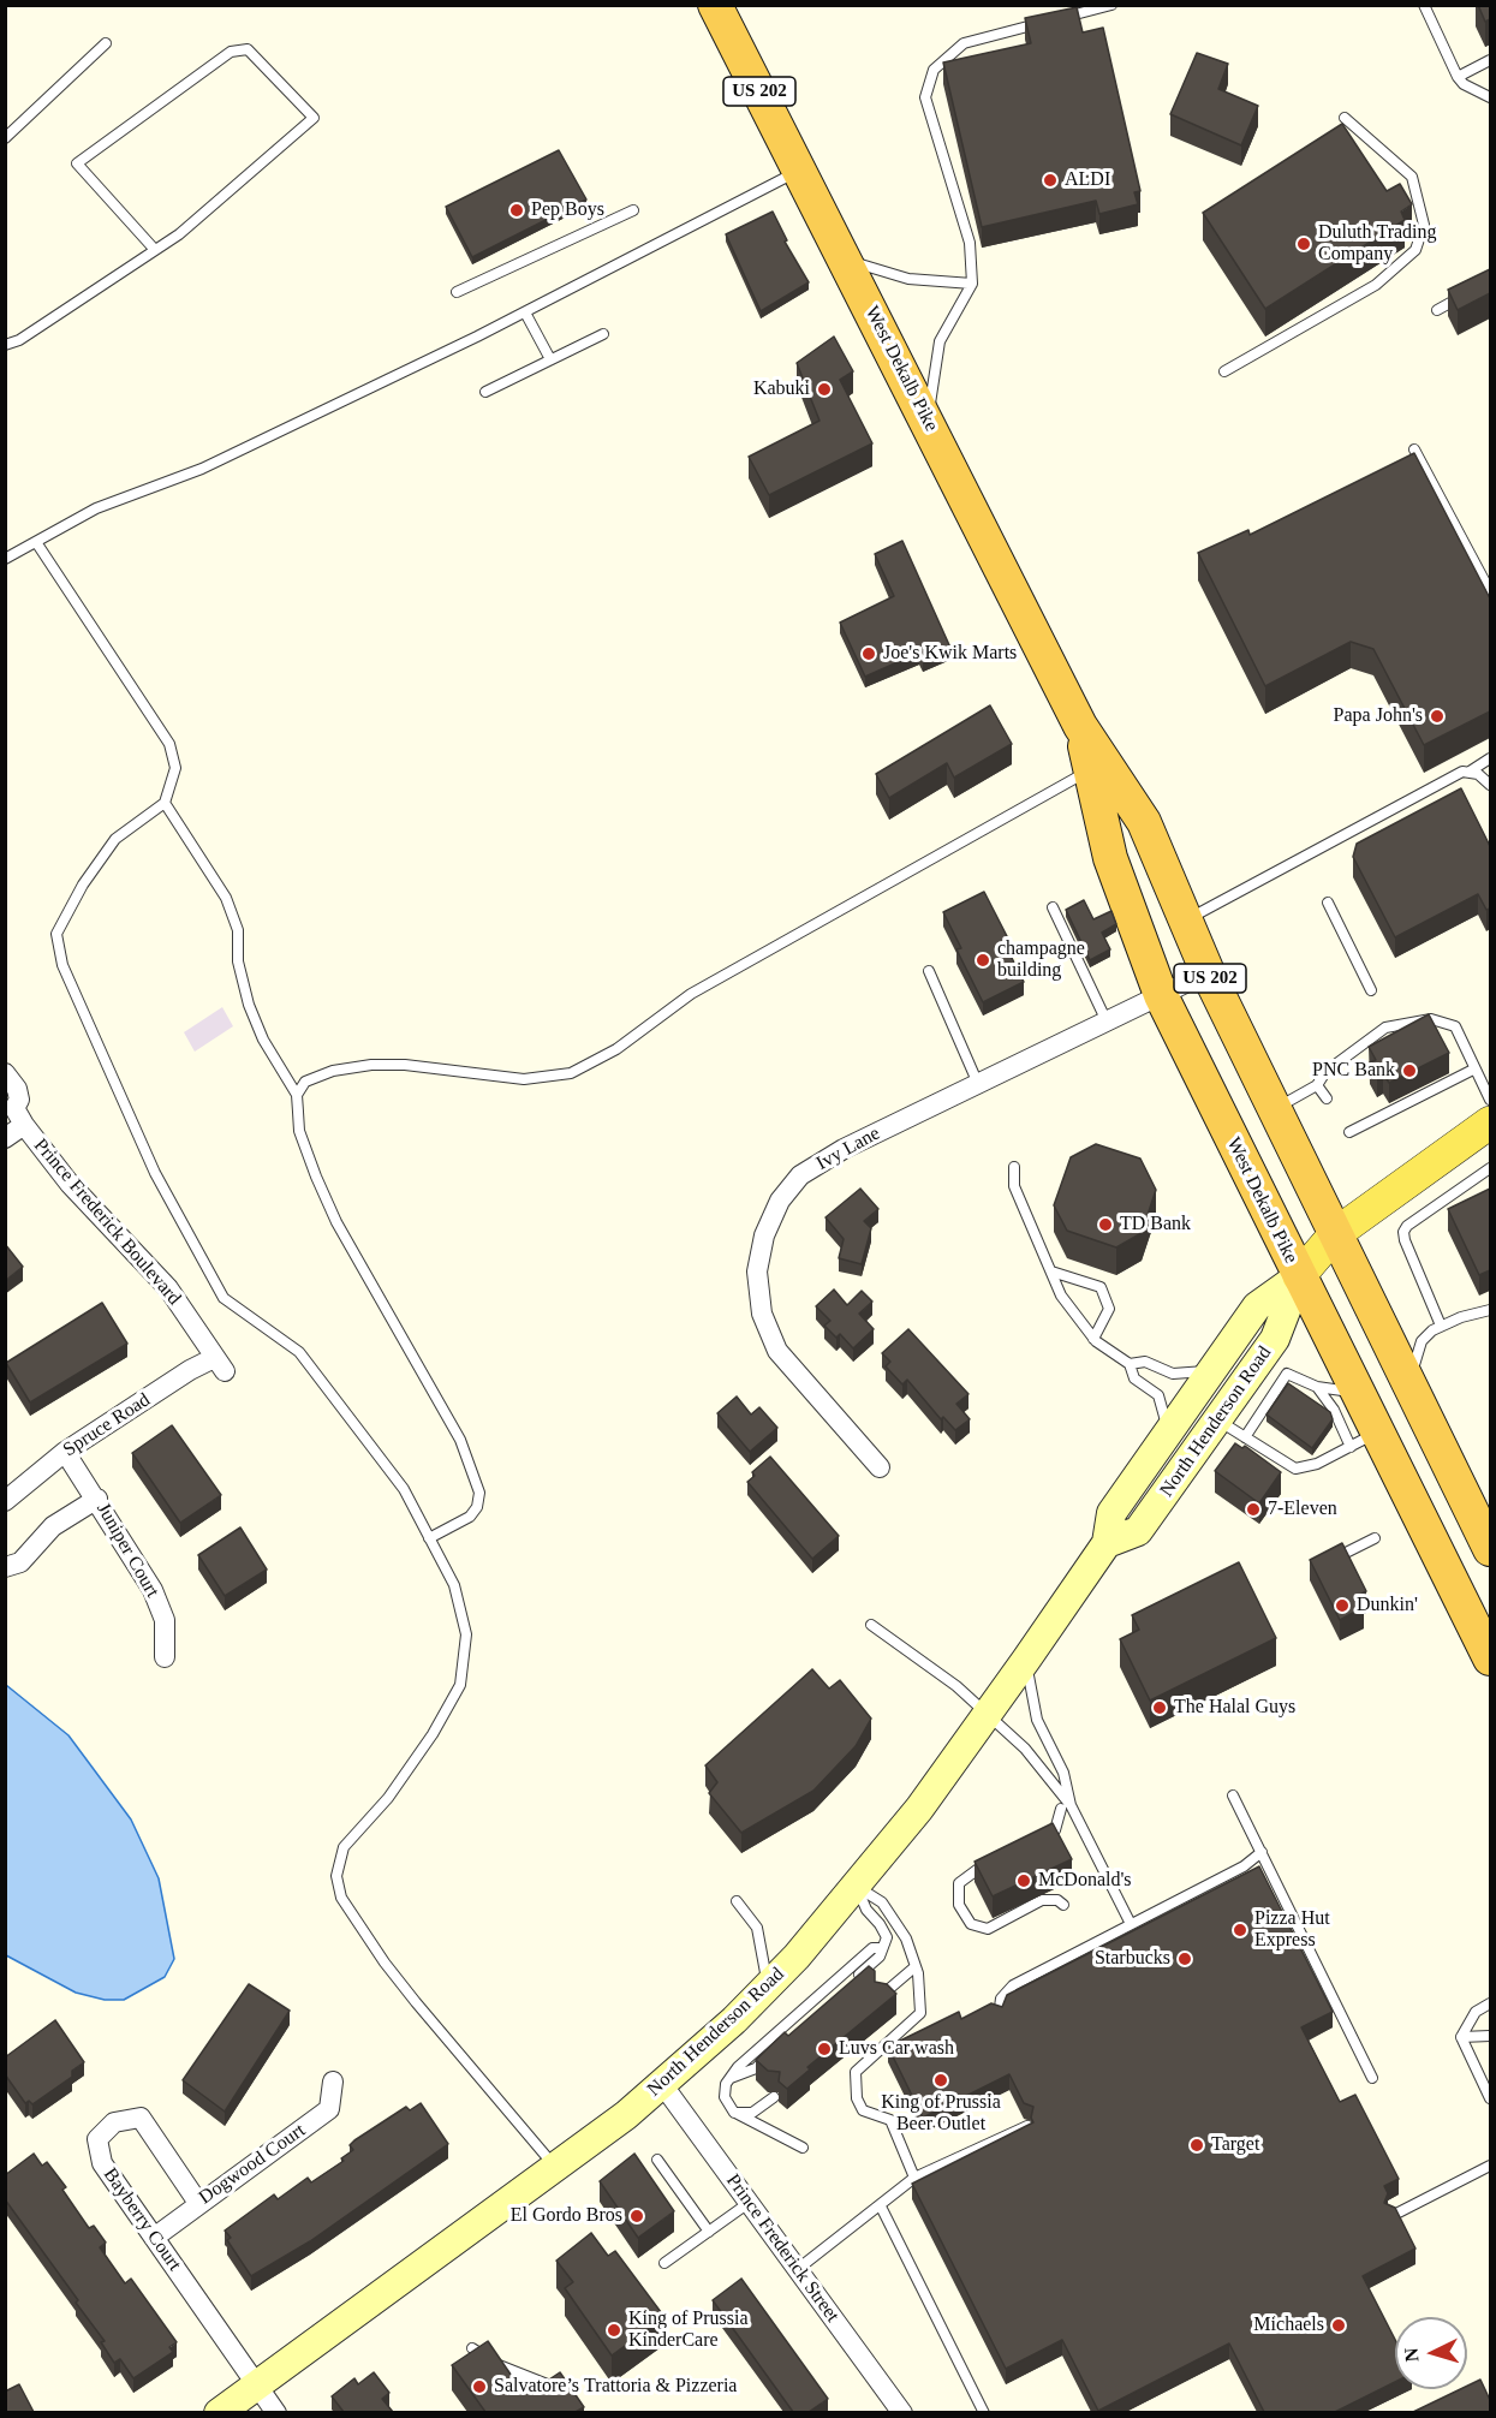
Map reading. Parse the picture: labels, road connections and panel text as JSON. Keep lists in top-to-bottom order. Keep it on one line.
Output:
{"streets":{"highway":["US 202","West Dekalb Pike"],"main road":["North Henderson Road"],"street":["Ivy Lane","Prince Frederick Boulevard","Spruce Road","Juniper Court","Dogwood Court","Bayberry Court","Prince Frederick Street"]},"crossings":[["West Dekalb Pike","Ivy Lane"],["West Dekalb Pike","North Henderson Road"],["Prince Frederick Boulevard","Spruce Road"],["North Henderson Road","Bayberry Court"],["North Henderson Road","Prince Frederick Street"],["Spruce Road","Juniper Court"],["Dogwood Court","Bayberry Court"]],"places":["ALDI","Pep Boys","Duluth Trading Company","Kabuki","Joe's Kwik Marts","Papa John's","champagne building","PNC Bank","TD Bank","7-Eleven","Dunkin'","The Halal Guys","McDonald's","Pizza Hut Express","Starbucks","Luvs Car wash","King of Prussia Beer Outlet","Target","El Gordo Bros","Michaels","King of Prussia KinderCare","Salvatore’s Trattoria & Pizzeria"],"north":"left"}
